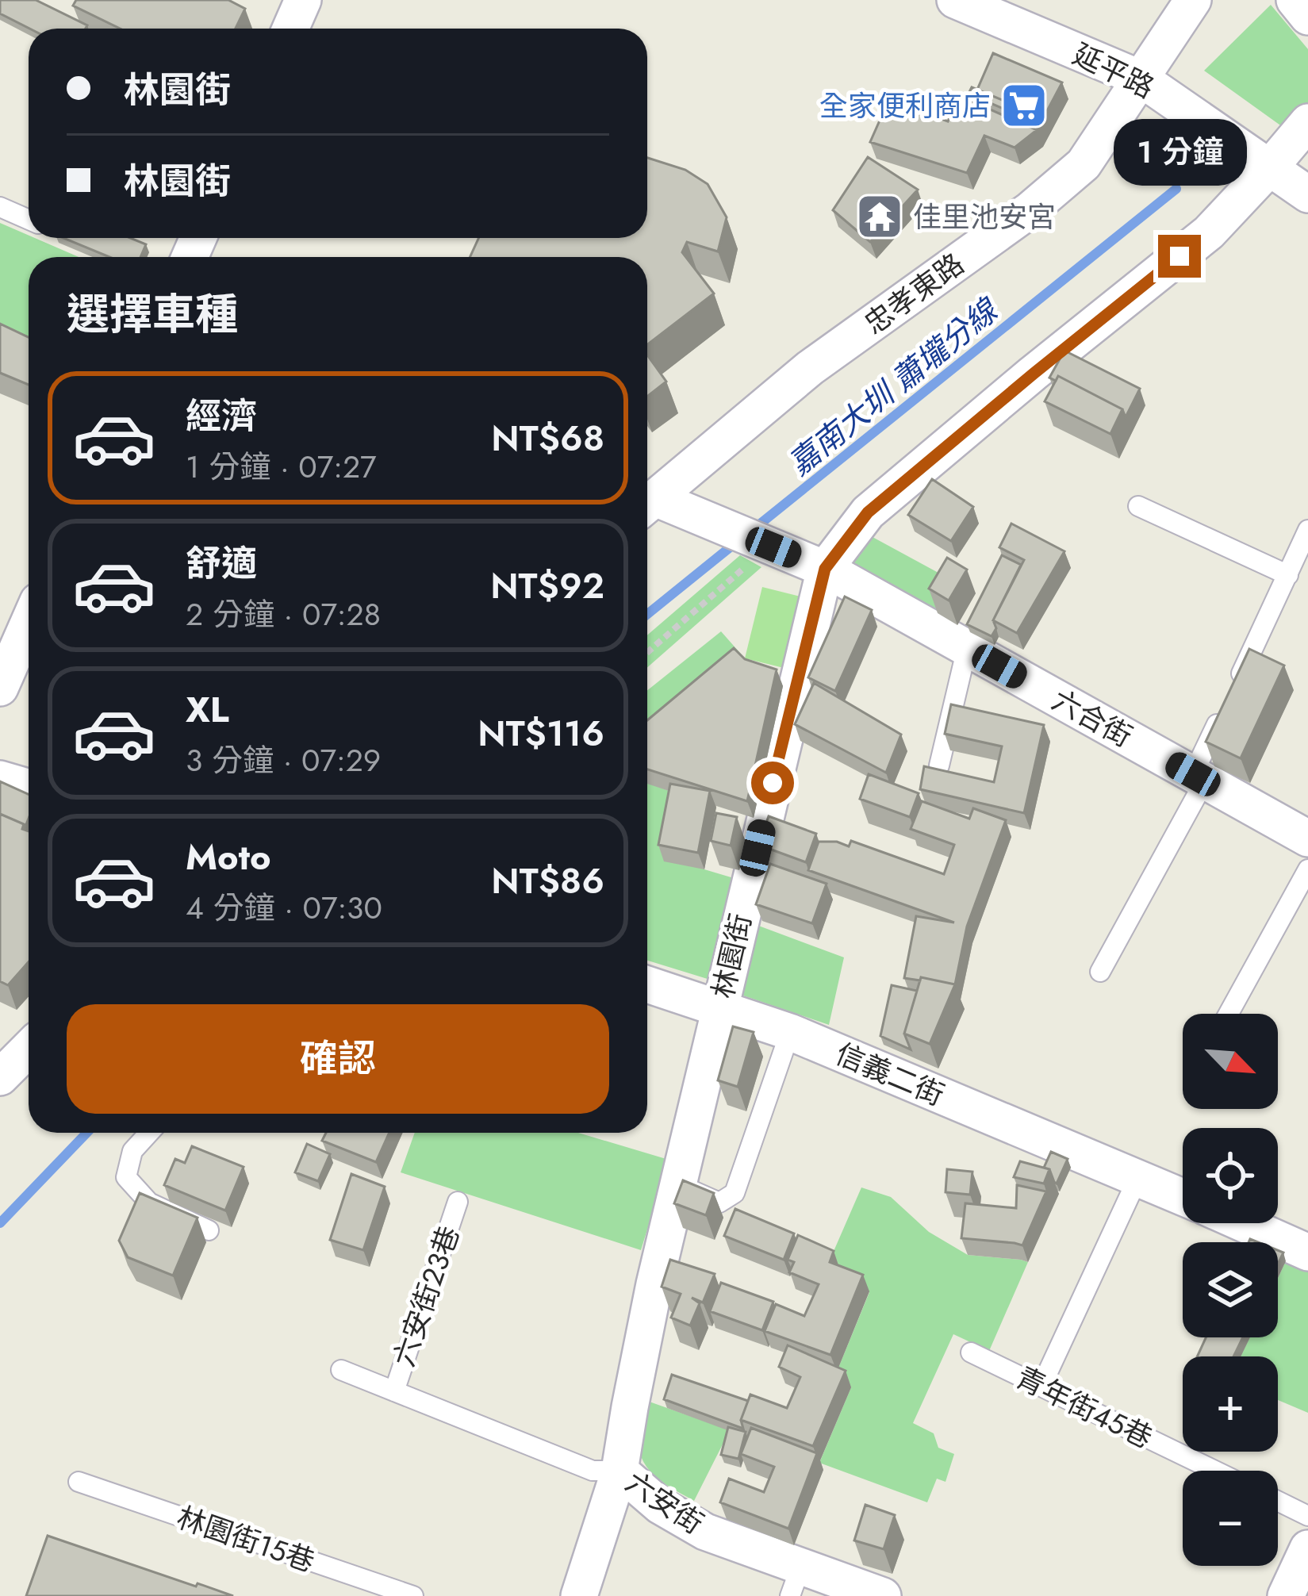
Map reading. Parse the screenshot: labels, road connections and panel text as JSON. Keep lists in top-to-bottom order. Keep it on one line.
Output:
{"streets":{"street":["延平路","忠孝東路","六合街","林園街","信義二街","六安街"],"lane":["六安街23巷","青年街45巷","林園街15巷"]},"crossings":[["延平路","忠孝東路"],["延平路","林園街"],["六合街","林園街"],["林園街","信義二街"],["林園街","六安街"],["六安街23巷","六安街"]],"water":["嘉南大圳 蕭壠分線"],"places":{"supermarket":["全家便利商店"],"temple":["佳里池安宮"]},"north":"bottom right","page":{"banner":["林園街","林園街"],"bubble":"1 分鐘","heading":"選擇車種","list":[{"name":"經濟","note":"1 分鐘 · 07:27","value":"NT$68"},{"name":"舒適","note":"2 分鐘 · 07:28","value":"NT$92"},{"name":"XL","note":"3 分鐘 · 07:29","value":"NT$116"},{"name":"Moto","note":"4 分鐘 · 07:30","value":"NT$86"}],"buttons":"確認","map_buttons":["+","−"]}}
